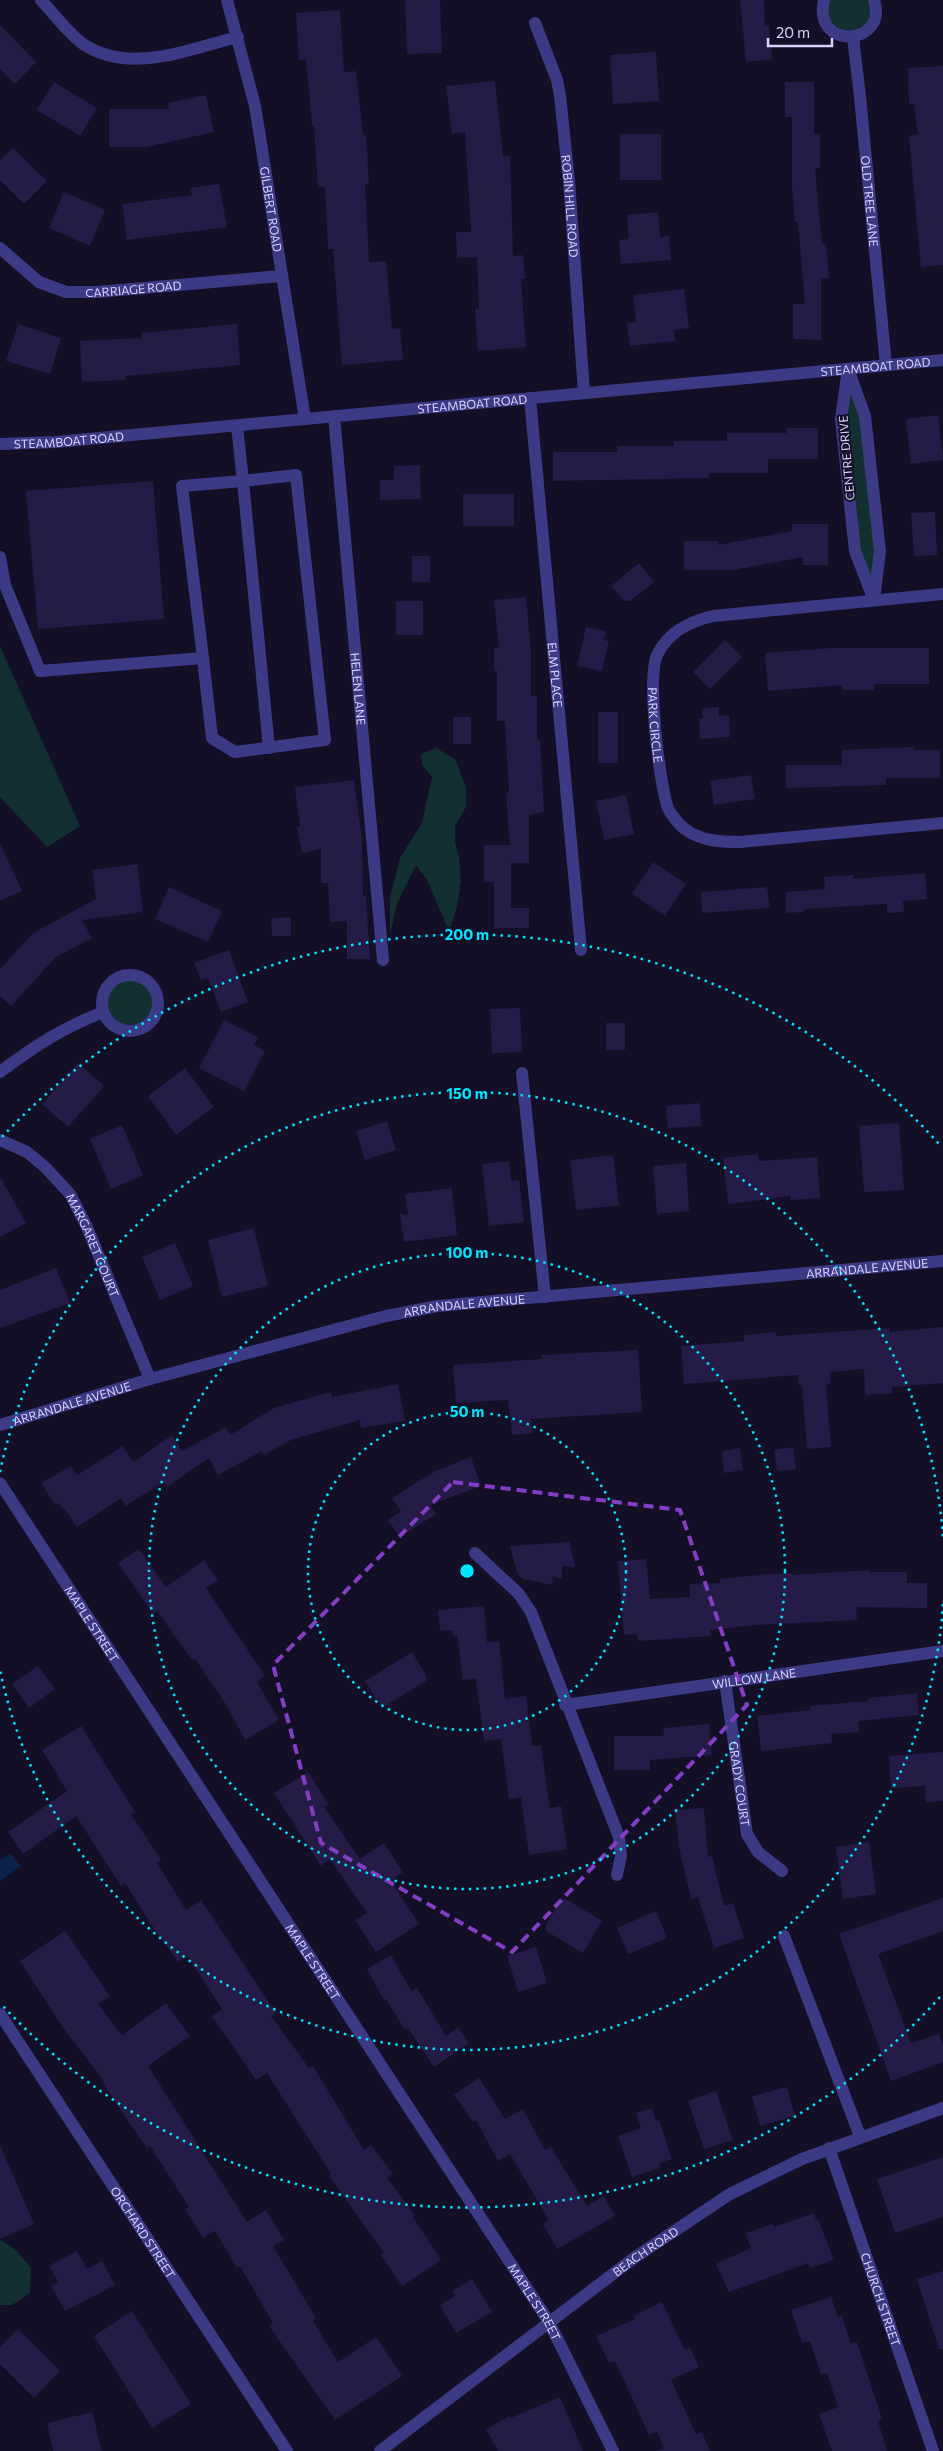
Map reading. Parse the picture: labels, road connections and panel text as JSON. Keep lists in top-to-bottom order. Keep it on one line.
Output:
{"streets":{"street":["OLD TREE LANE","ROBIN HILL ROAD","GILBERT ROAD","CARRIAGE ROAD","STEAMBOAT ROAD","CENTRE DRIVE","ELM PLACE","HELEN LANE","PARK CIRCLE","MARGARET COURT","ARRANDALE AVENUE","MAPLE STREET","WILLOW LANE","GRADY COURT","ORCHARD STREET","BEACH ROAD","CHURCH STREET"]},"crossings":[["OLD TREE LANE","STEAMBOAT ROAD"],["ROBIN HILL ROAD","STEAMBOAT ROAD"],["GILBERT ROAD","CARRIAGE ROAD"],["GILBERT ROAD","STEAMBOAT ROAD"],["STEAMBOAT ROAD","CENTRE DRIVE"],["STEAMBOAT ROAD","ELM PLACE"],["STEAMBOAT ROAD","HELEN LANE"],["CENTRE DRIVE","PARK CIRCLE"],["MARGARET COURT","ARRANDALE AVENUE"],["MAPLE STREET","BEACH ROAD"],["WILLOW LANE","GRADY COURT"],["BEACH ROAD","CHURCH STREET"]],"scale_bar":"20 m","rings":["200 m","150 m","100 m","50 m"]}
